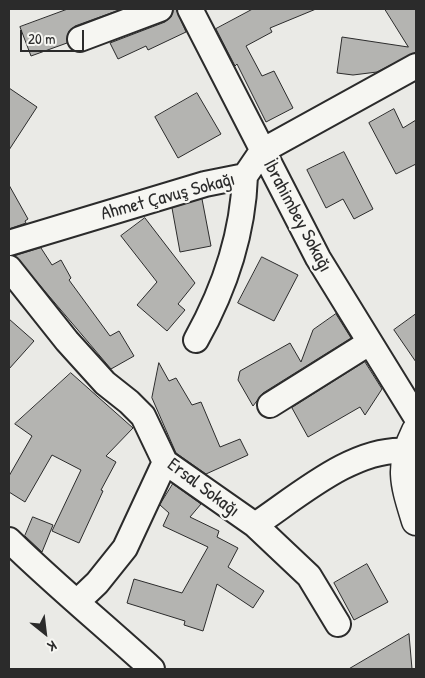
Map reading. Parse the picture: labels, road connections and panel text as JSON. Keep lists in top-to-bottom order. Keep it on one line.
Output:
{"streets":{"street":["Ahmet Çavuş Sokağı","İbrahimbey Sokağı","Ersal Sokağı"]},"crossings":[["Ahmet Çavuş Sokağı","İbrahimbey Sokağı"]],"scale_bar":"20 m","north":"bottom right"}
